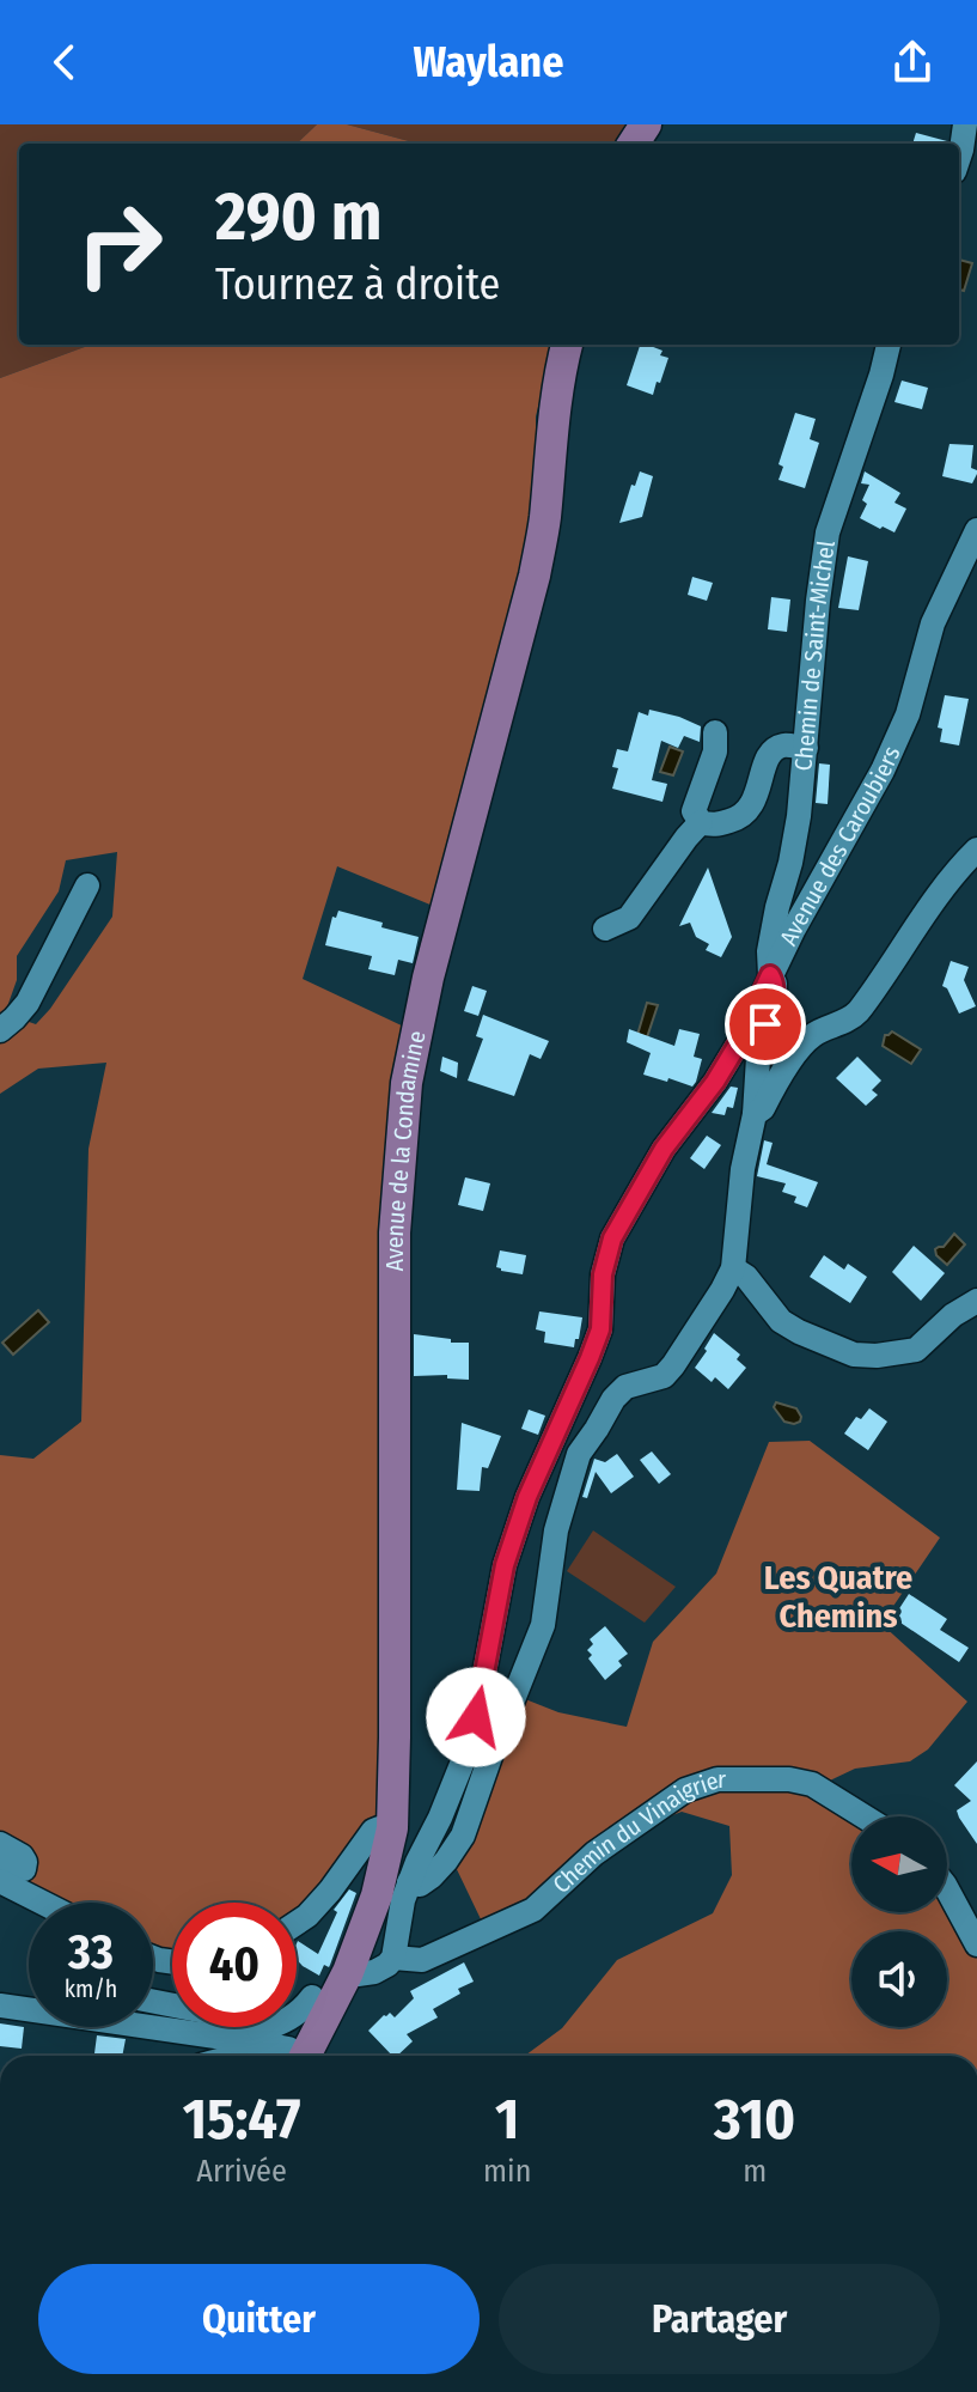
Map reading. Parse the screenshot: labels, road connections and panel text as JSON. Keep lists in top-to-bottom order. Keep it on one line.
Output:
{"streets":{"main road":["Avenue de la Condamine"],"street":["Chemin de Saint-Michel","Avenue des Caroubiers","Chemin du Vinaigrier"]},"crossings":[["Chemin de Saint-Michel","Avenue des Caroubiers"],["Avenue des Caroubiers","Chemin du Vinaigrier"]],"districts":["Les Quatre Chemins"],"north":"left","page":{"header":"Waylane","turn":["290 m","Tournez à droite"],"speed":"33 km/h","limit":"40","eta":["15:47","Arrivée","1","min","310","m"],"buttons":["Quitter","Partager"]}}
